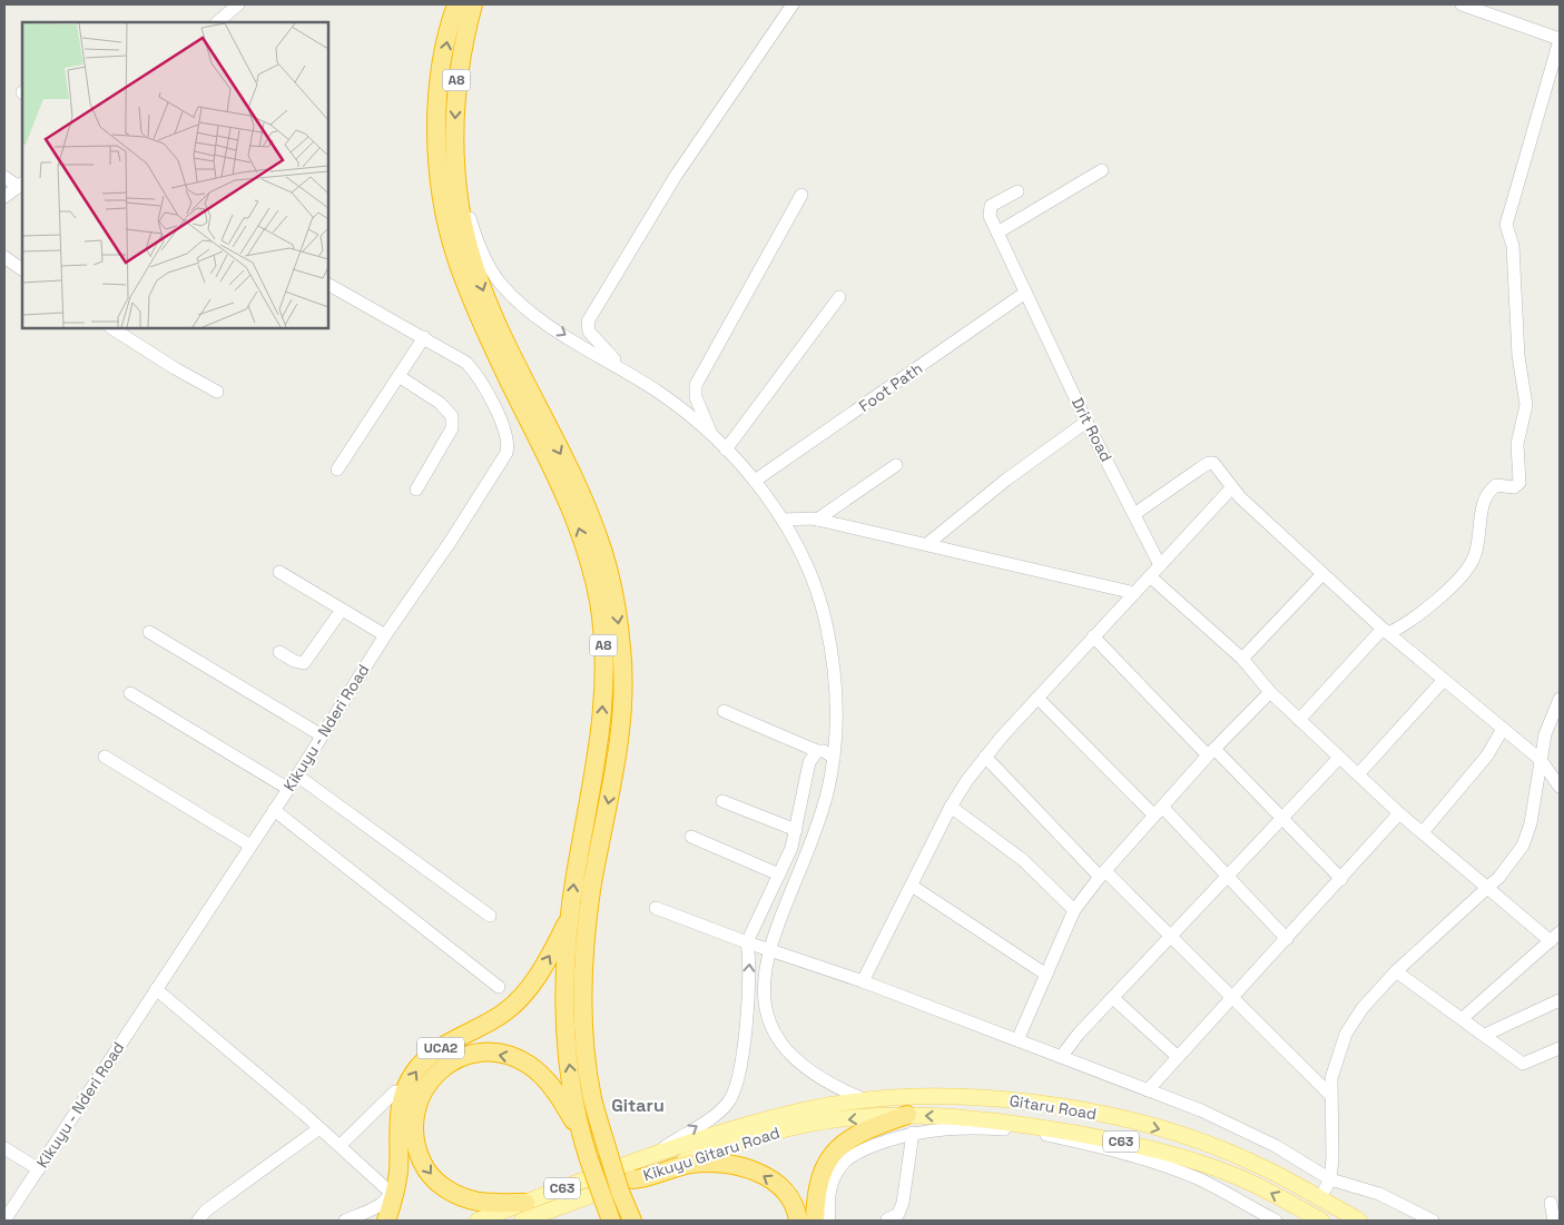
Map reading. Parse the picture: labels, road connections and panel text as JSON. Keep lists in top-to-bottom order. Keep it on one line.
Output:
{"streets":{"highway":["A8","UCA2","C63"],"main road":["Gitaru Road","Kikuyu Gitaru Road"],"street":["Foot Path","Drit Road","Kikuyu - Nderi Road"]},"crossings":[["A8","UCA2"],["A8","Kikuyu Gitaru Road"],["Foot Path","Drit Road"],["Gitaru Road","C63"],["Gitaru Road","Kikuyu Gitaru Road"],["C63","Kikuyu Gitaru Road"]],"one_way":["Kikuyu Gitaru Road"],"districts":["Gitaru"]}
